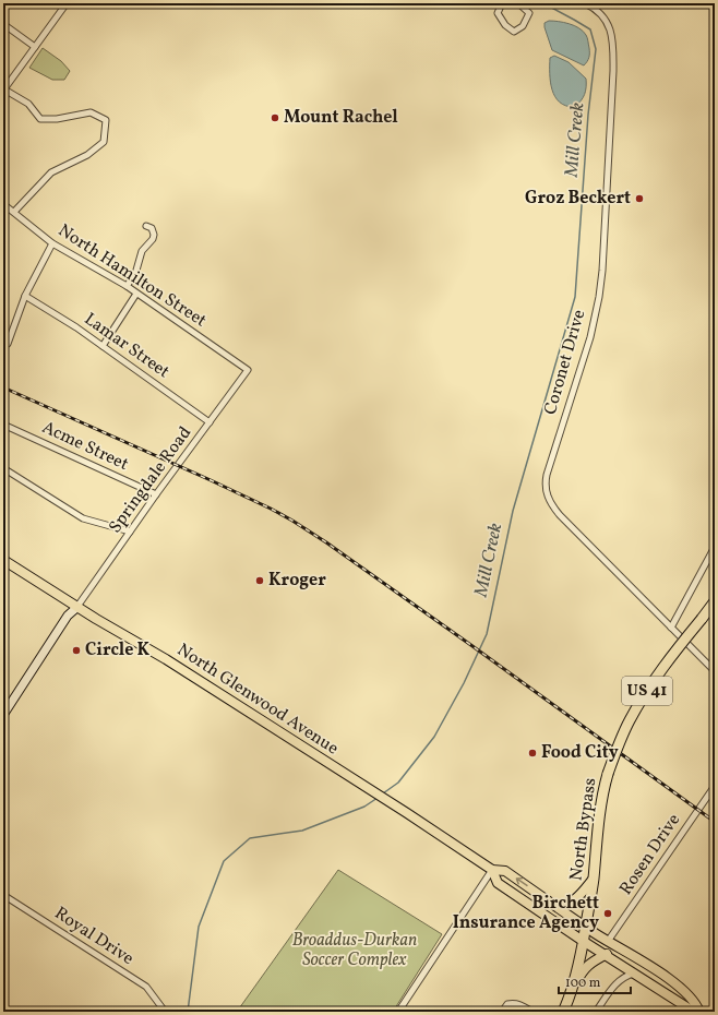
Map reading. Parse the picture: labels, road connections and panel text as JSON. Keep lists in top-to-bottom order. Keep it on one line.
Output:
{"streets":{"highway":["US 41","North Bypass"],"main road":["North Glenwood Avenue"],"street":["North Hamilton Street","Lamar Street","Coronet Drive","Acme Street","Springdale Road","Rosen Drive","Royal Drive"]},"crossings":[["North Hamilton Street","Springdale Road"],["Lamar Street","Springdale Road"],["Acme Street","Springdale Road"],["Springdale Road","North Glenwood Avenue"],["North Glenwood Avenue","North Bypass"],["North Glenwood Avenue","Rosen Drive"]],"water":["Mill Creek"],"parks":["Broaddus-Durkan Soccer Complex"],"places":["Mount Rachel","Groz Beckert","Kroger","Circle K","Food City","Birchett Insurance Agency"],"scale_bar":"100 m"}
